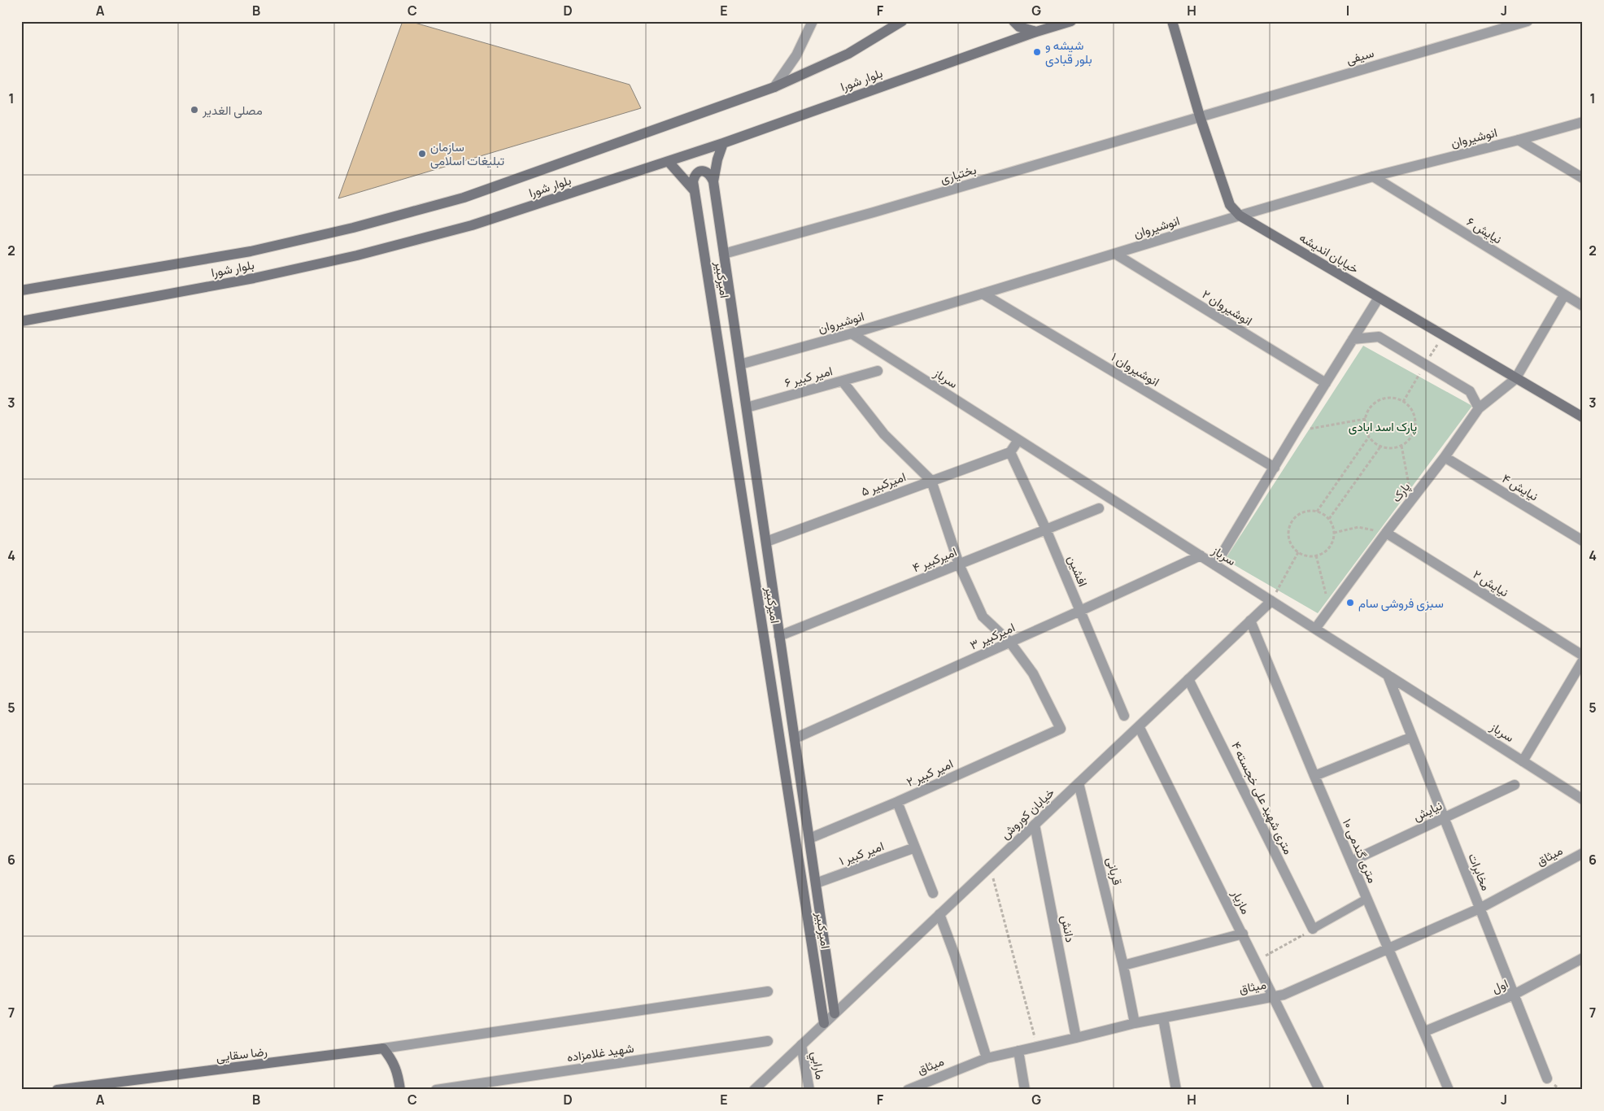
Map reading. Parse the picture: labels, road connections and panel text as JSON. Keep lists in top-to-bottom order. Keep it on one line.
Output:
{"streets":{"main road":["بلوار شورا","خیابان اندیشه","امیرکبیر","رضا سقایی"],"street":["سیفی","انوشیروان","بختیاری","نیایش ۶","انوشیروان ۲","انوشیروان ۱","امیر کبیر ۶","سرباز","امیرکبیر ۵","نیایش ۴","پارک","امیرکبیر ۴","افشین","نیایش ۲","امیرکبیر ۳","امیر کبیر ۲","۴ متری شهید علی خجسته","نیایش","خیابان کوروش","۱۰ متری گندمی","امیر کبیر ۱","میثاق","قربانی","مخابرات","مازیار","دانش","اول","شهید غلامزاده","مارابي"]},"crossings":[["سیفی","بختیاری"],["سیفی","خیابان اندیشه"],["بلوار شورا","امیرکبیر"],["انوشیروان","نیایش ۶"],["انوشیروان","خیابان اندیشه"],["انوشیروان","امیرکبیر"],["انوشیروان","انوشیروان ۲"],["انوشیروان","انوشیروان ۱"],["انوشیروان","سرباز"],["بختیاری","خیابان اندیشه"],["بختیاری","امیرکبیر"],["خیابان اندیشه","پارک"],["امیرکبیر","امیر کبیر ۶"],["امیرکبیر","امیرکبیر ۵"],["امیرکبیر","امیرکبیر ۴"],["امیرکبیر","امیرکبیر ۳"],["امیرکبیر","امیر کبیر ۲"],["امیرکبیر","خیابان کوروش"],["امیرکبیر","امیر کبیر ۱"],["سرباز","پارک"],["سرباز","امیرکبیر ۳"],["سرباز","خیابان کوروش"],["سرباز","مخابرات"],["امیرکبیر ۵","افشین"],["نیایش ۴","پارک"],["پارک","نیایش ۲"],["امیرکبیر ۴","افشین"],["افشین","امیرکبیر ۳"],["امیرکبیر ۳","امیر کبیر ۲"],["۴ متری شهید علی خجسته","خیابان کوروش"],["نیایش","۱۰ متری گندمی"],["نیایش","مخابرات"],["خیابان کوروش","۱۰ متری گندمی"],["خیابان کوروش","قربانی"],["خیابان کوروش","مازیار"],["خیابان کوروش","دانش"],["خیابان کوروش","مارابي"],["۱۰ متری گندمی","میثاق"],["۱۰ متری گندمی","اول"],["میثاق","قربانی"],["میثاق","مخابرات"],["میثاق","مازیار"],["میثاق","دانش"],["مخابرات","اول"]],"parks":["پارک اسد ابادی"],"places":["شیشه و بلور قبادی","مصلی الغدیر","سازمان تبلیغات اسلامی","سبزی فروشی سام"],"grid":{"columns":["A","B","C","D","E","F","G","H","I","J"],"rows":["1","2","3","4","5","6","7"]}}
